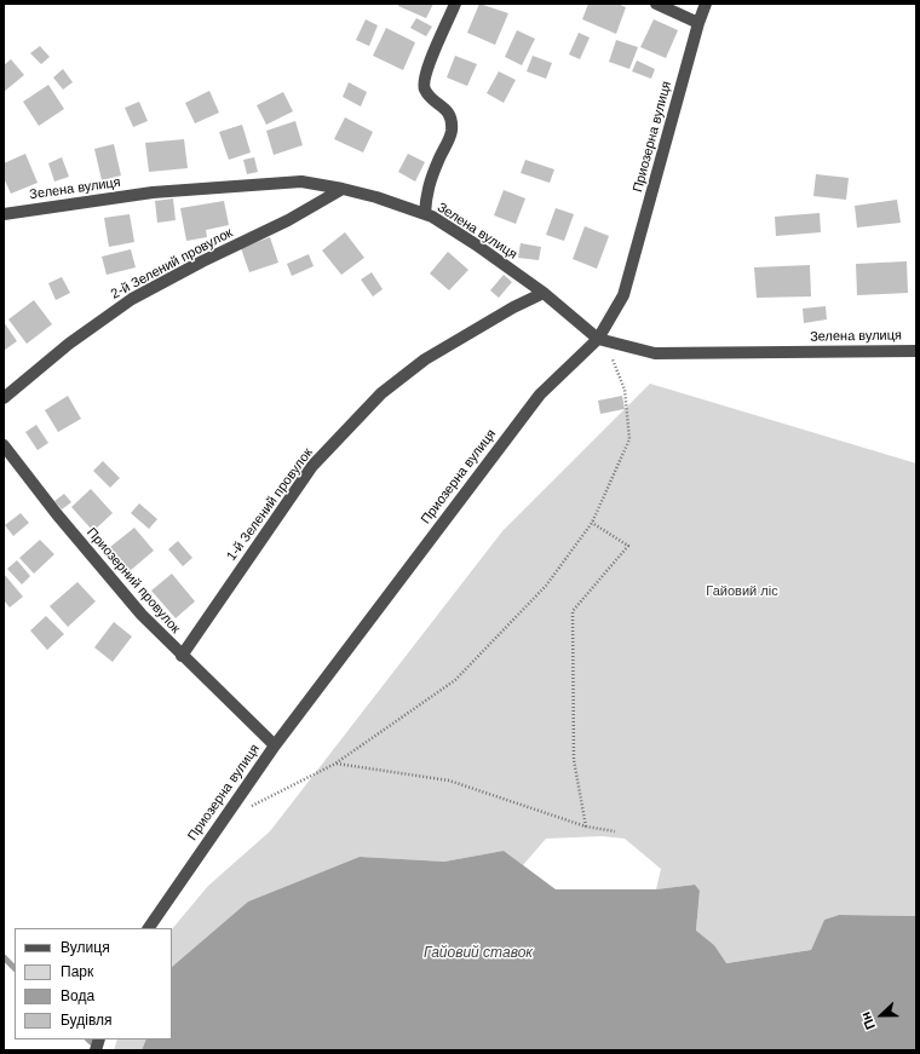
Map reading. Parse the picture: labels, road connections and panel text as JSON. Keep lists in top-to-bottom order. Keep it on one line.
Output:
{"streets":{"street":["Приозерна вулиця","Зелена вулиця","2-й Зелений провулок","1-й Зелений провулок","Приозерний провулок"]},"crossings":[["Приозерна вулиця","Зелена вулиця"],["Приозерна вулиця","Приозерний провулок"],["Зелена вулиця","2-й Зелений провулок"],["Зелена вулиця","1-й Зелений провулок"],["1-й Зелений провулок","Приозерний провулок"]],"water":["Гайовий ставок"],"parks":["Гайовий ліс"],"legend":["Вулиця","Парк","Вода","Будівля"],"north":"left"}
